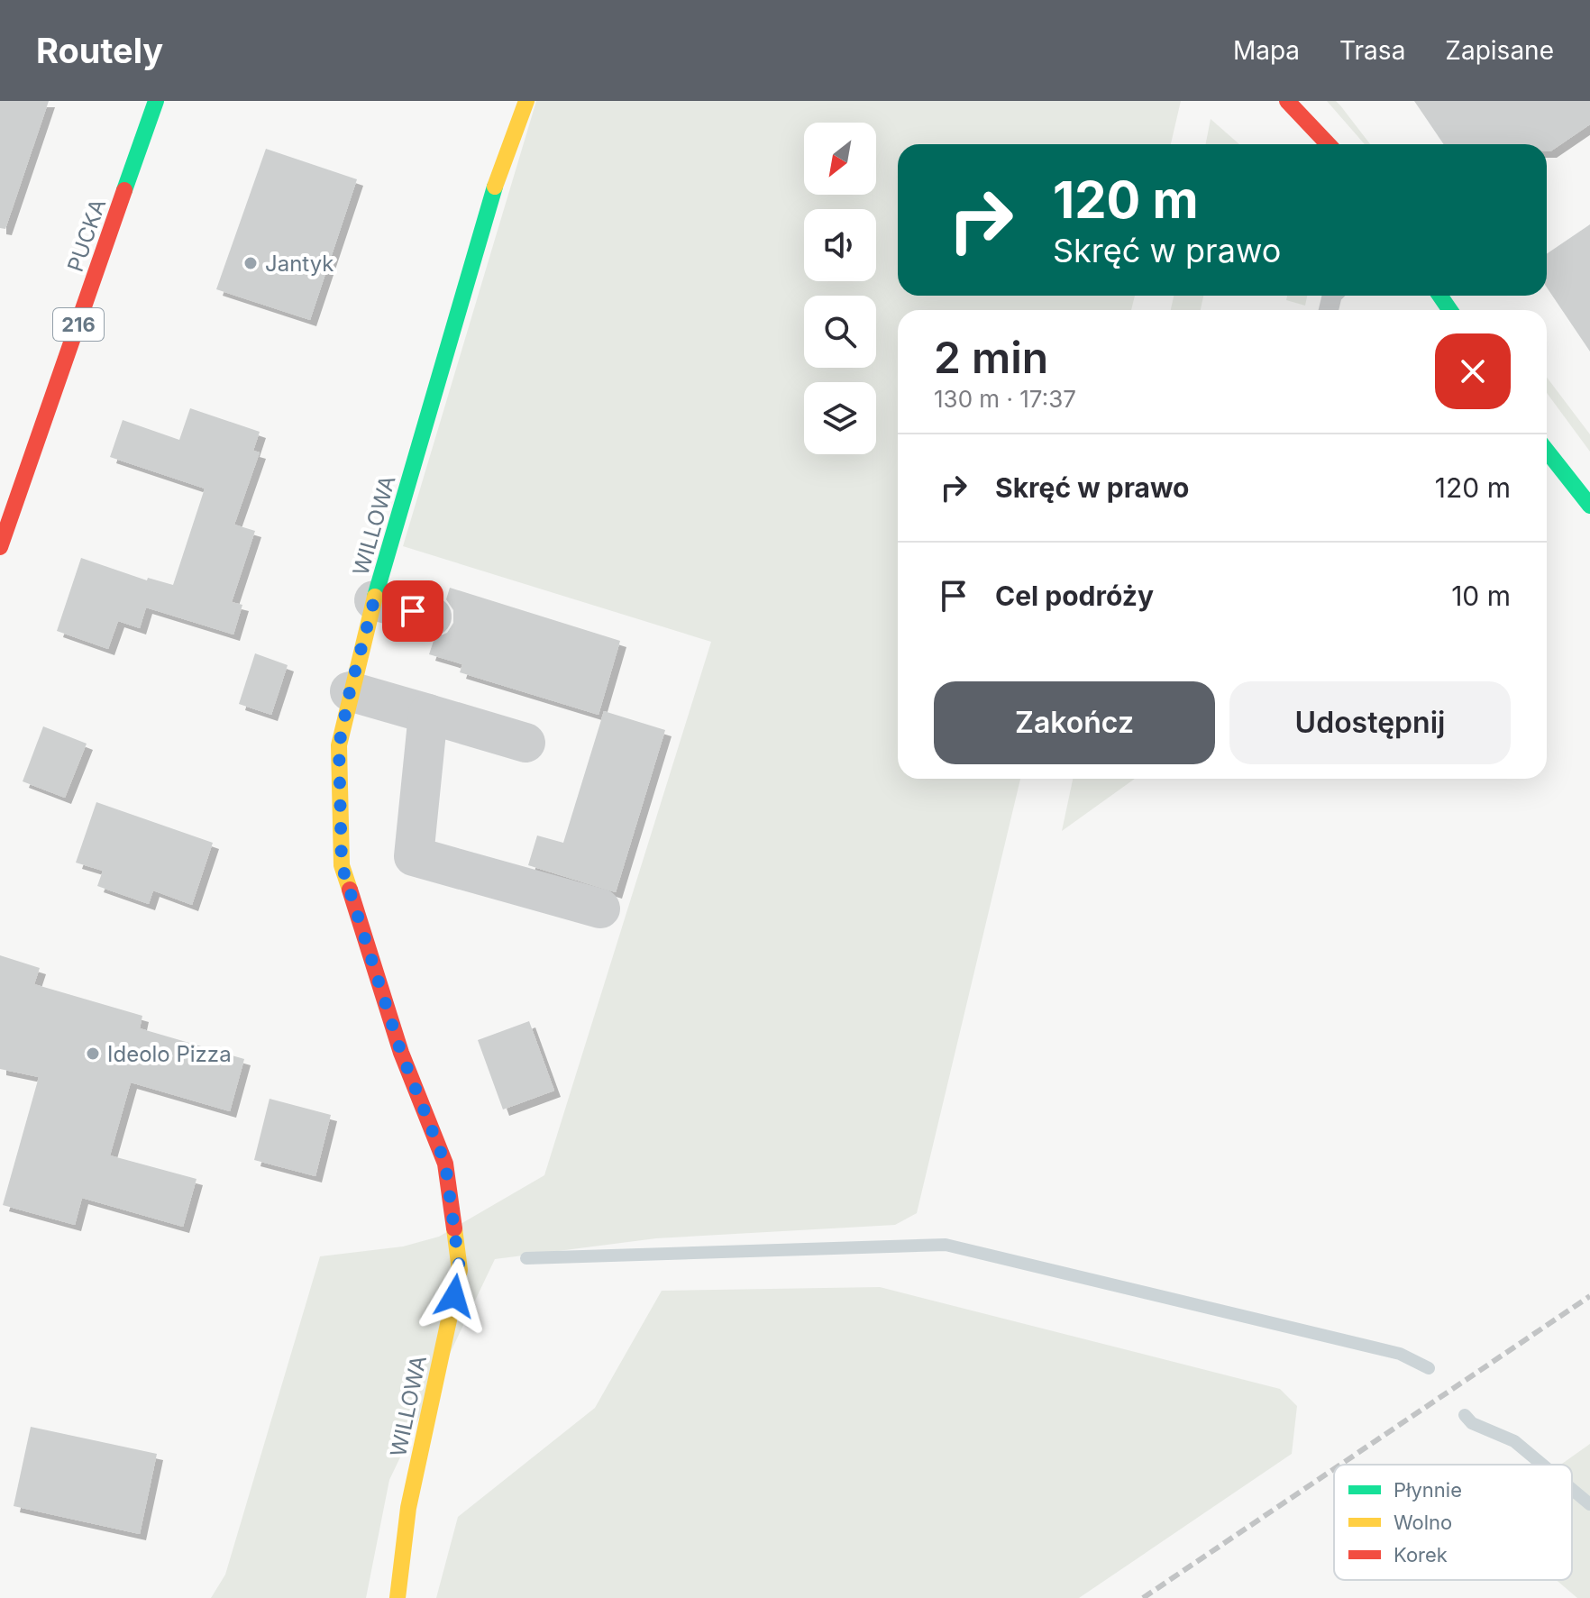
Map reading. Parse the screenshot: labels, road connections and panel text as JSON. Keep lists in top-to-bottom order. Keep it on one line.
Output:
{"streets":{"street":["PUCKA","216","WILLOWA"]},"places":["Jantyk","Ideolo Pizza"],"legend":["Płynnie","Wolno","Korek"],"north":"bottom left","page":{"header":"Routely","nav":["Mapa","Trasa","Zapisane"],"turn":["120 m","Skręć w prawo"],"heading":["2 min","130 m · 17:37"],"list":[{"name":"Skręć w prawo","value":"120 m"},{"name":"Cel podróży","value":"10 m"}],"buttons":["Zakończ","Udostępnij"]}}
